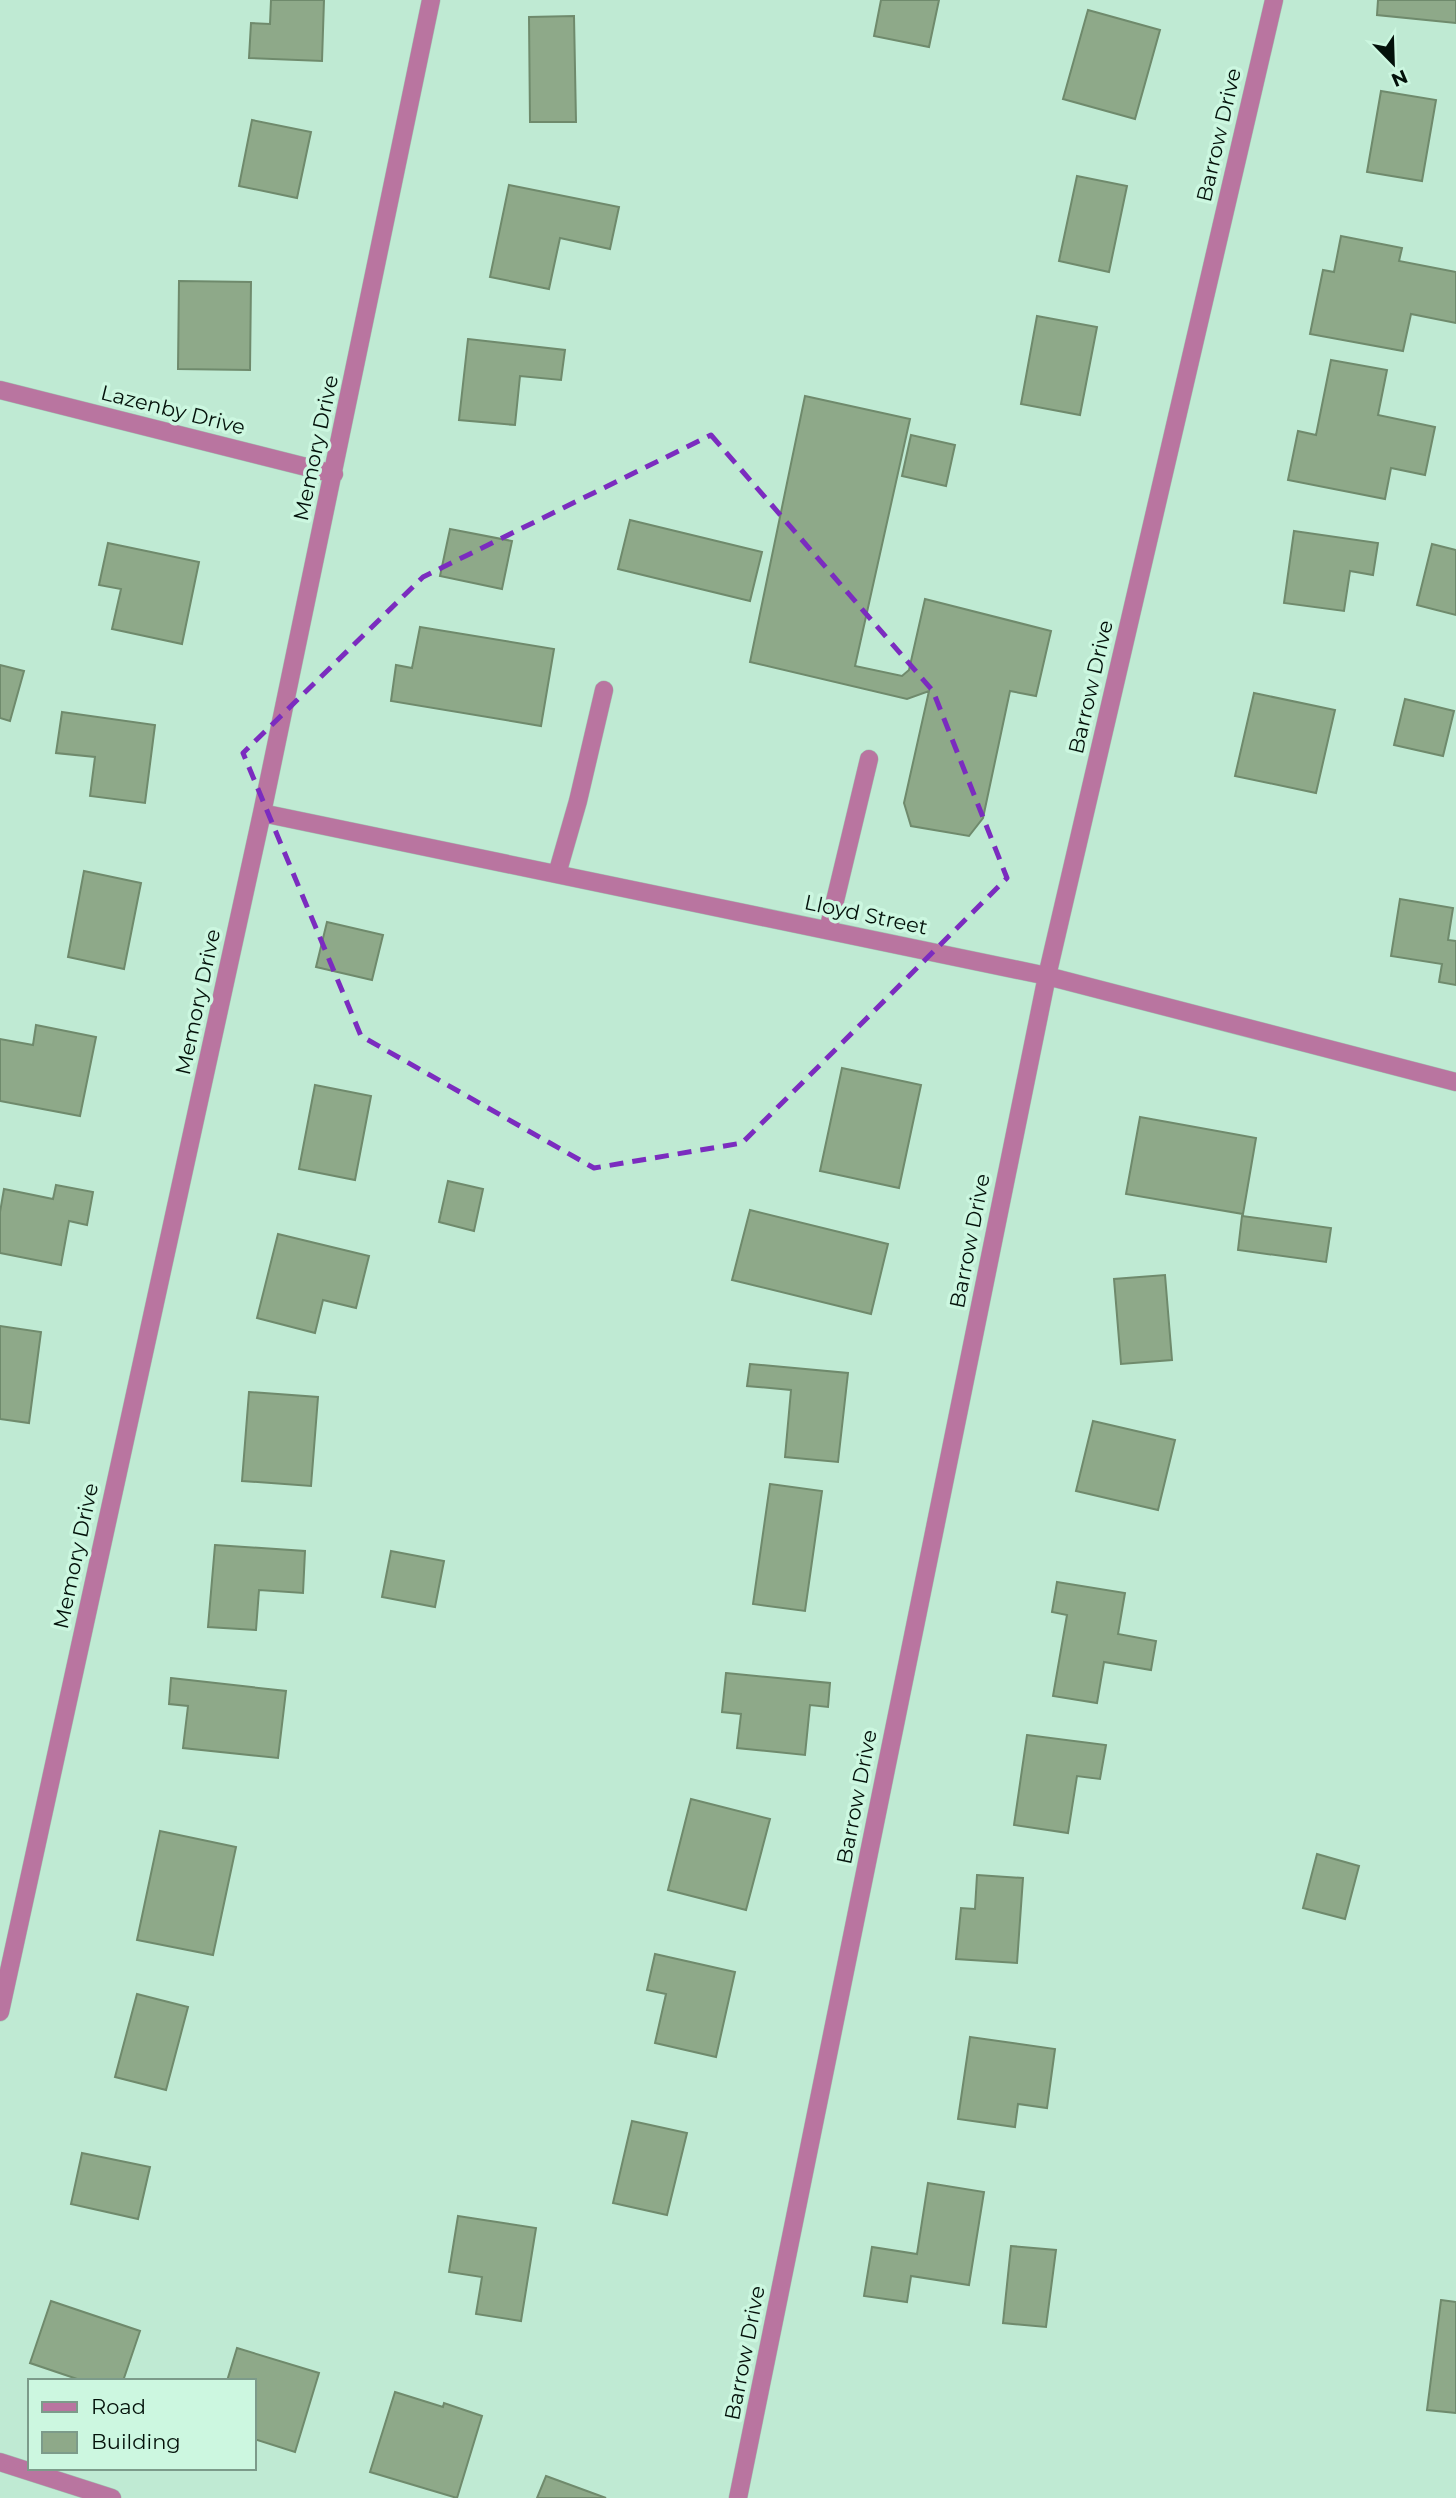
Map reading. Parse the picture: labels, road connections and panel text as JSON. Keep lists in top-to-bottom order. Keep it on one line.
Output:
{"streets":{"street":["Barrow Drive","Lazenby Drive","Memory Drive","Lloyd Street"]},"crossings":[["Barrow Drive","Lloyd Street"],["Lazenby Drive","Memory Drive"],["Memory Drive","Lloyd Street"]],"legend":["Road","Building"],"north":"bottom right"}
